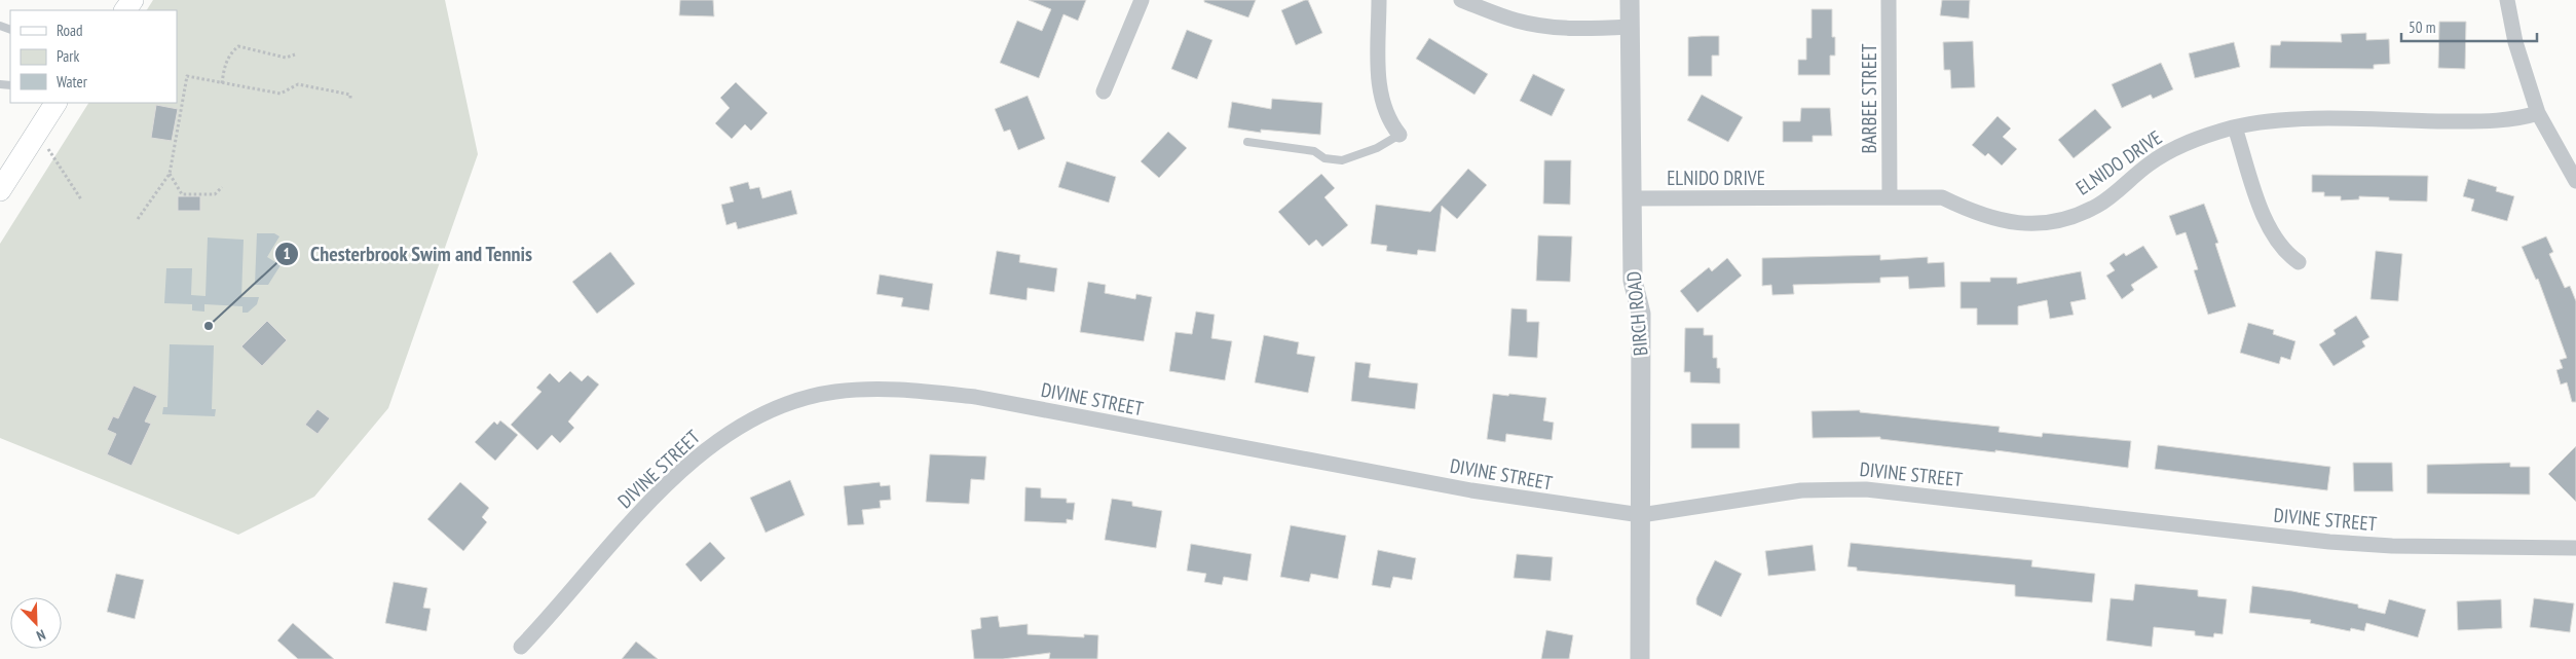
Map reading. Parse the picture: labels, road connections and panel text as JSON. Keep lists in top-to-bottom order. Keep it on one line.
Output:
{"streets":{"street":["BARBEE STREET","ELNIDO DRIVE","BIRCH ROAD","DIVINE STREET"]},"crossings":[["BARBEE STREET","ELNIDO DRIVE"],["ELNIDO DRIVE","BIRCH ROAD"],["BIRCH ROAD","DIVINE STREET"]],"places":["Chesterbrook Swim and Tennis"],"legend":["Road","Park","Water"],"scale_bar":"50 m","north":"bottom right"}
